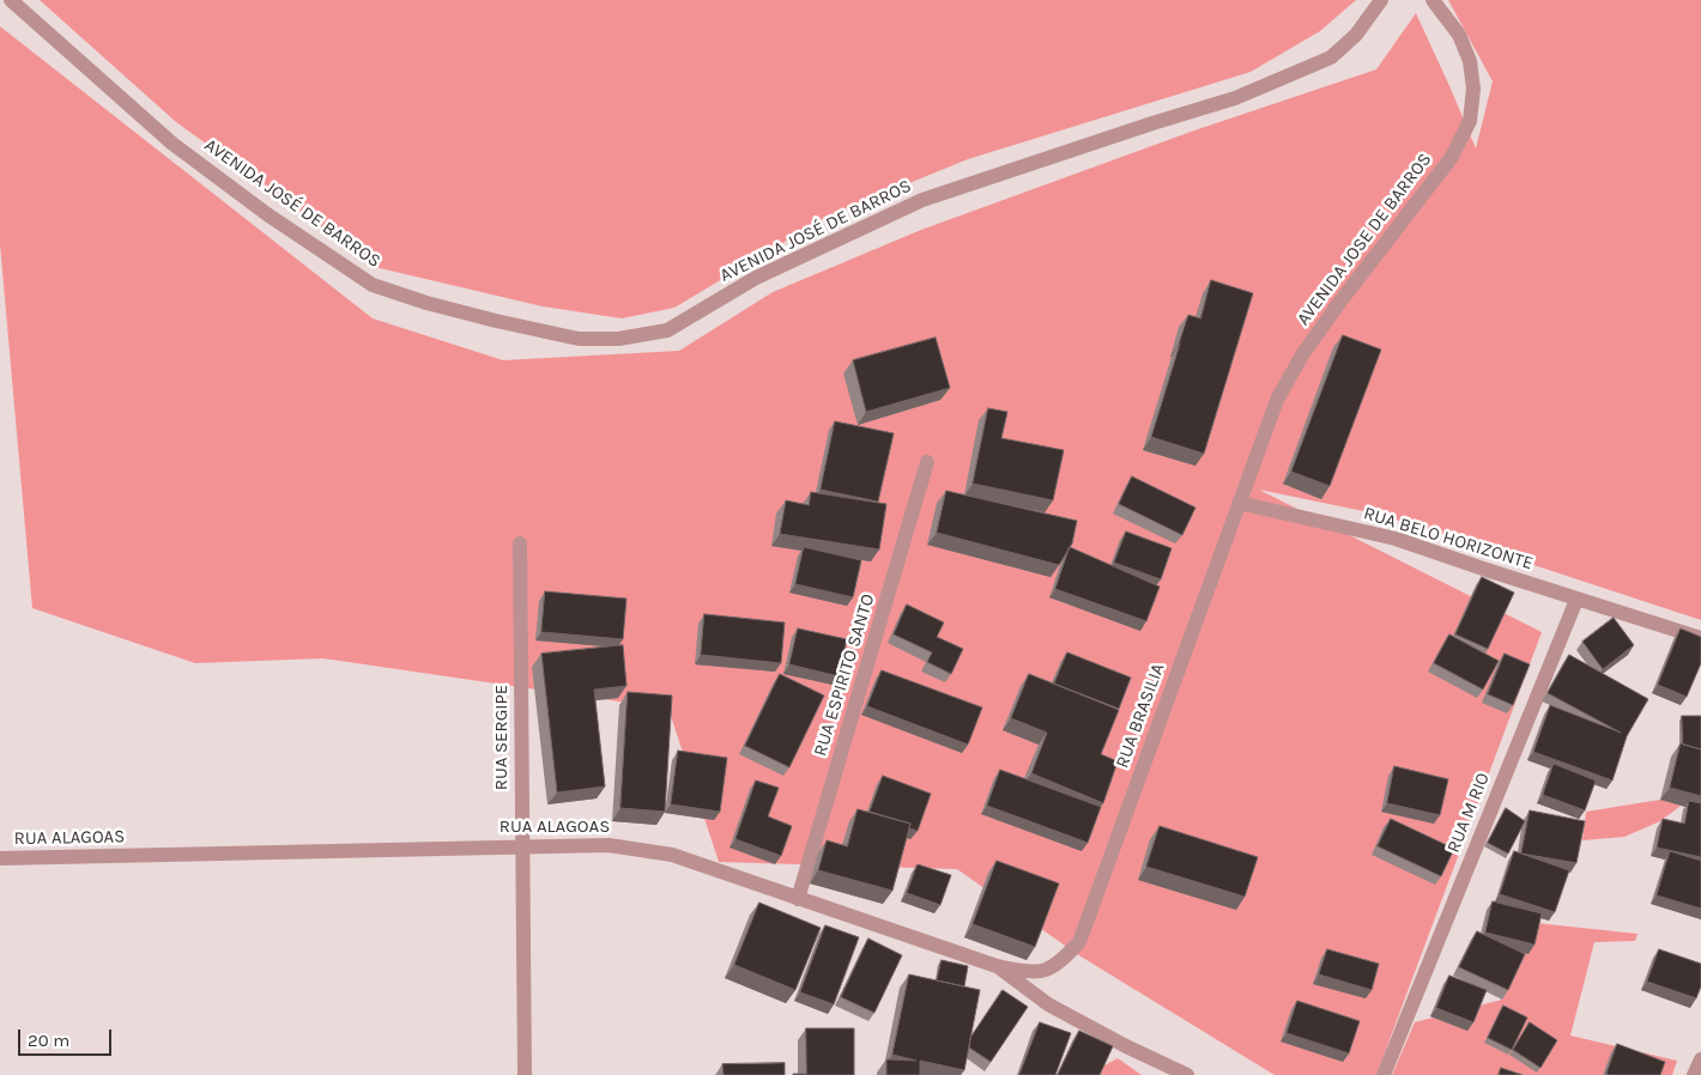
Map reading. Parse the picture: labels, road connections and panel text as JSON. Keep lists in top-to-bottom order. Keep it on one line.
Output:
{"streets":{"street":["AVENIDA JOSÉ DE BARROS","AVENIDA JOSE DE BARROS","RUA BELO HORIZONTE","RUA ESPIRITO SANTO","RUA BRASILIA","RUA SERGIPE","RUA M RIO","RUA ALAGOAS"]},"crossings":[["AVENIDA JOSE DE BARROS","RUA BELO HORIZONTE"],["AVENIDA JOSE DE BARROS","RUA BRASILIA"],["RUA BELO HORIZONTE","RUA BRASILIA"],["RUA BELO HORIZONTE","RUA M RIO"],["RUA ESPIRITO SANTO","RUA ALAGOAS"],["RUA BRASILIA","RUA ALAGOAS"],["RUA SERGIPE","RUA ALAGOAS"]],"scale_bar":"20 m"}
